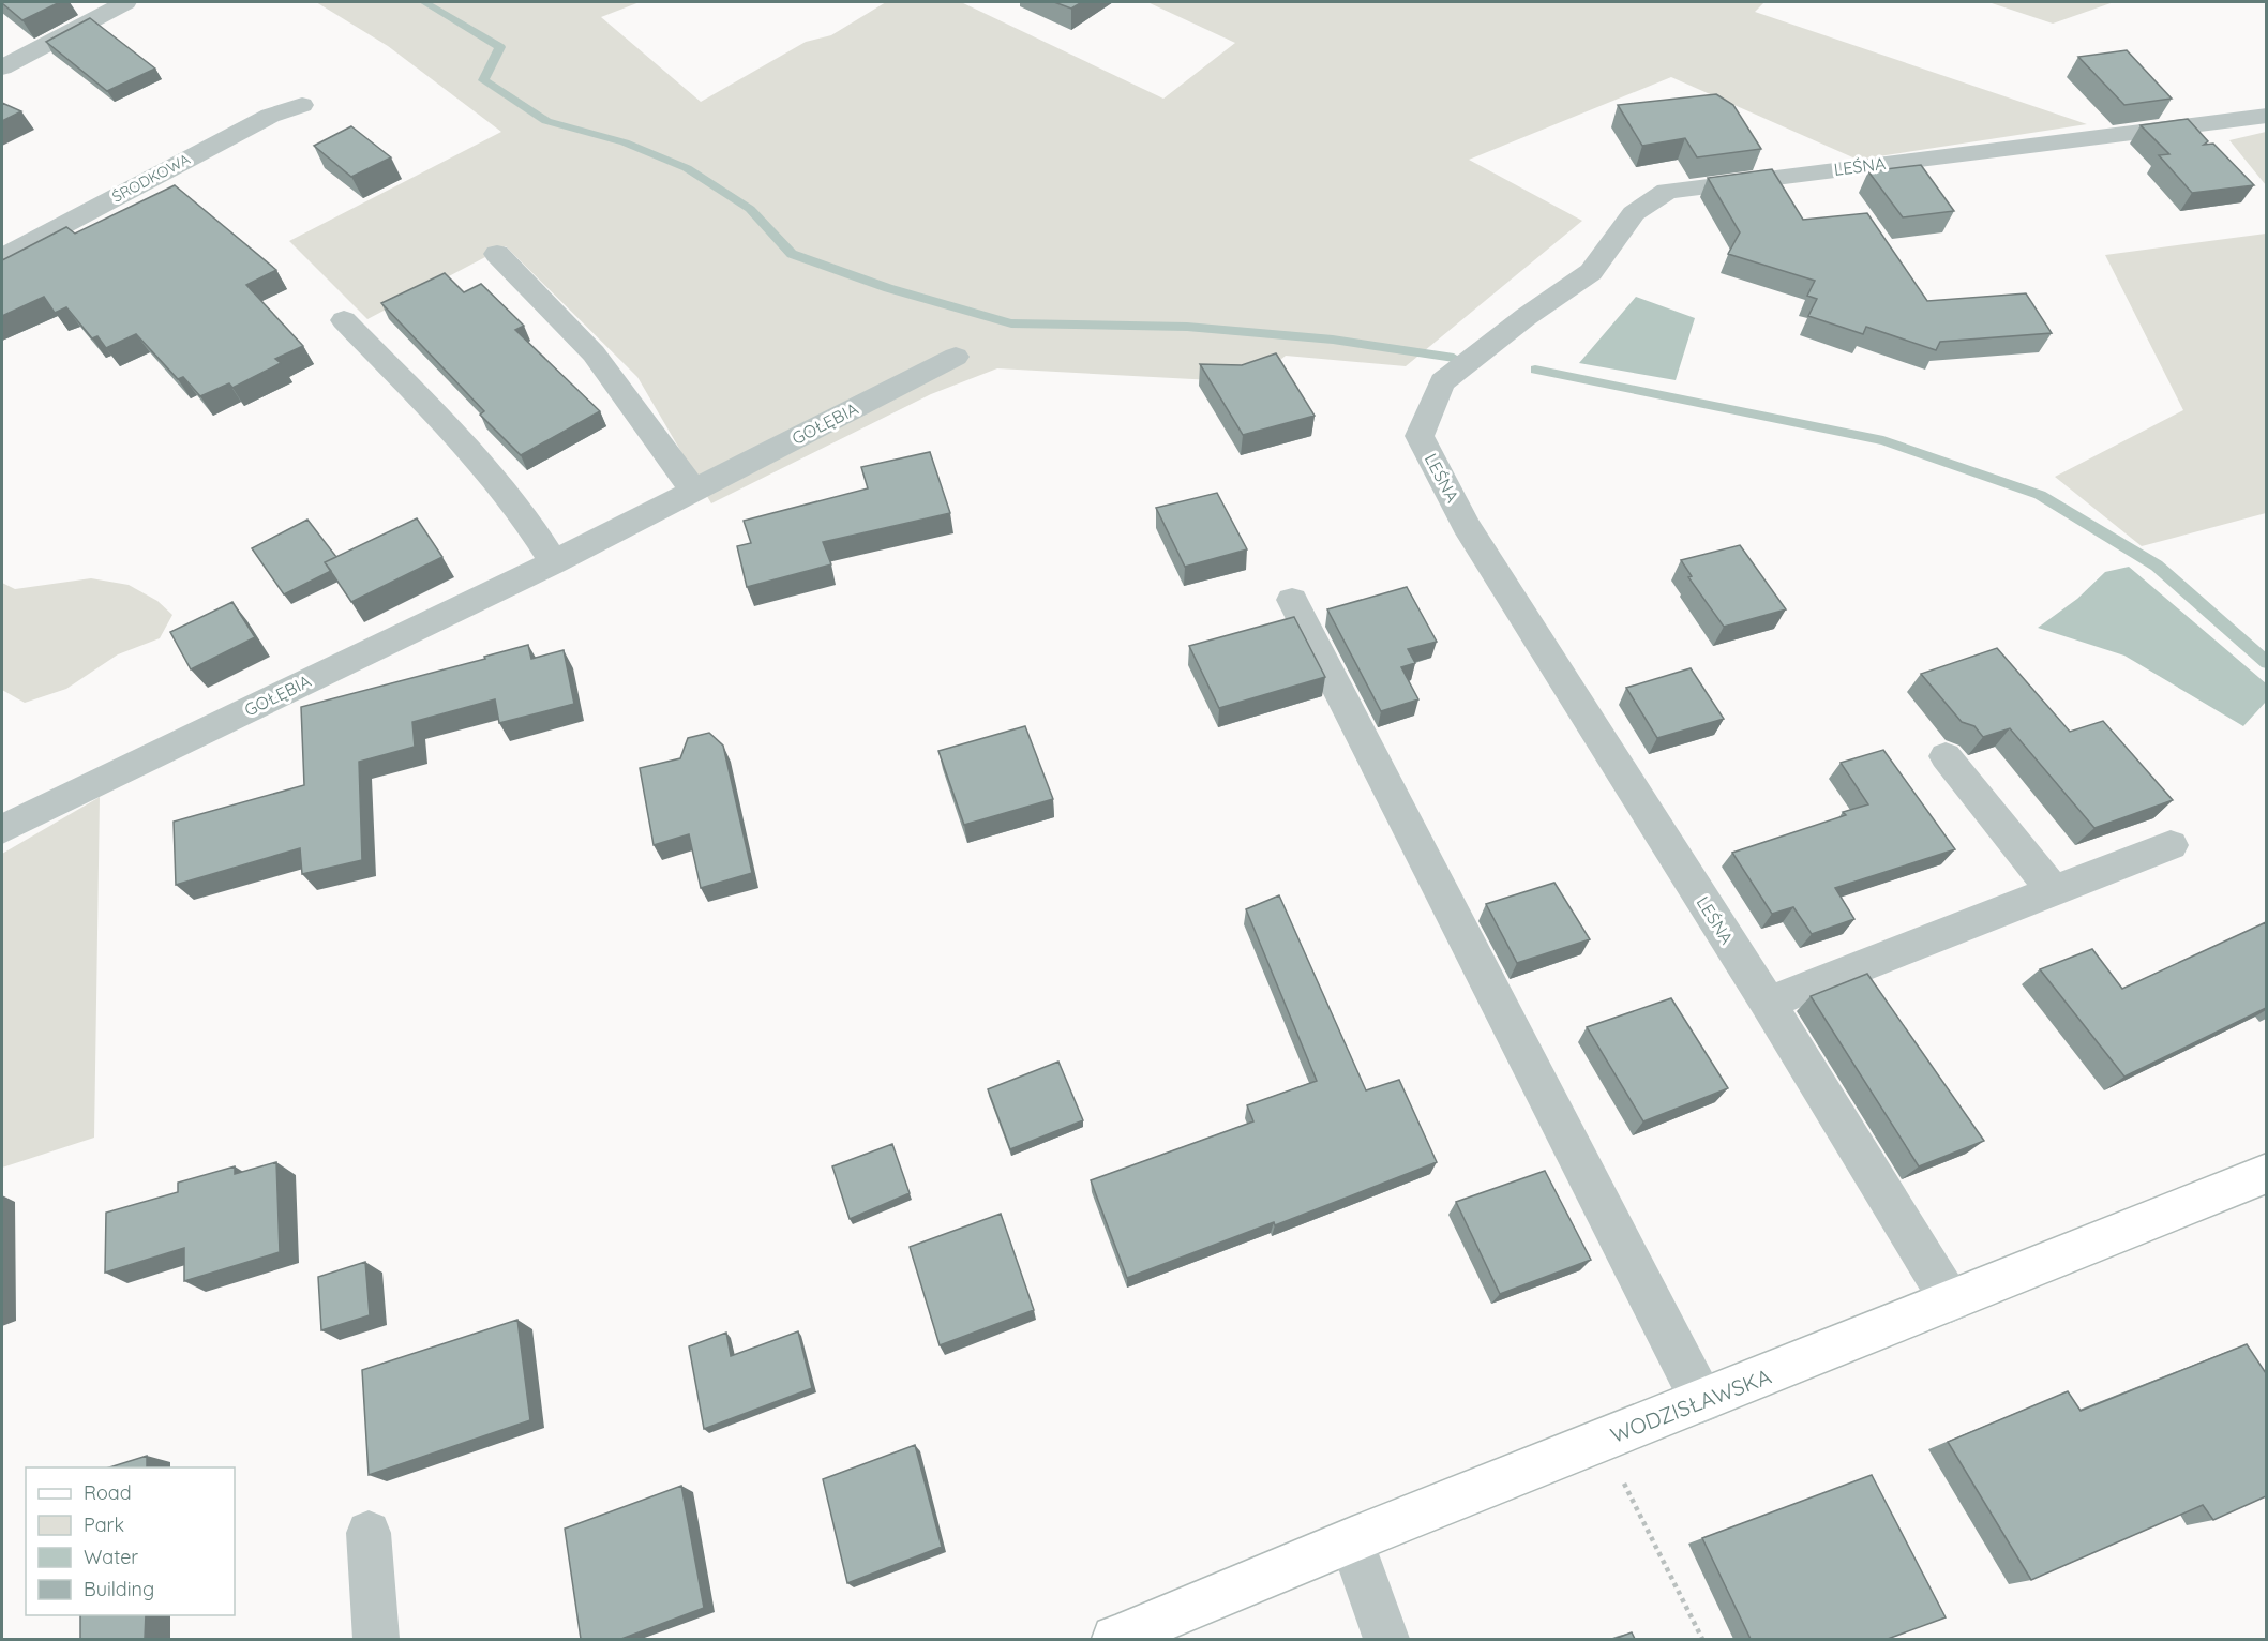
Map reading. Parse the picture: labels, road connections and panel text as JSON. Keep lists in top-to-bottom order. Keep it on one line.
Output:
{"streets":{"main road":["WODZISŁAWSKA"],"street":["LEŚNA","ŚRODKOWA","GOŁĘBIA"]},"crossings":[["LEŚNA","WODZISŁAWSKA"]],"legend":["Road","Park","Water","Building"]}
